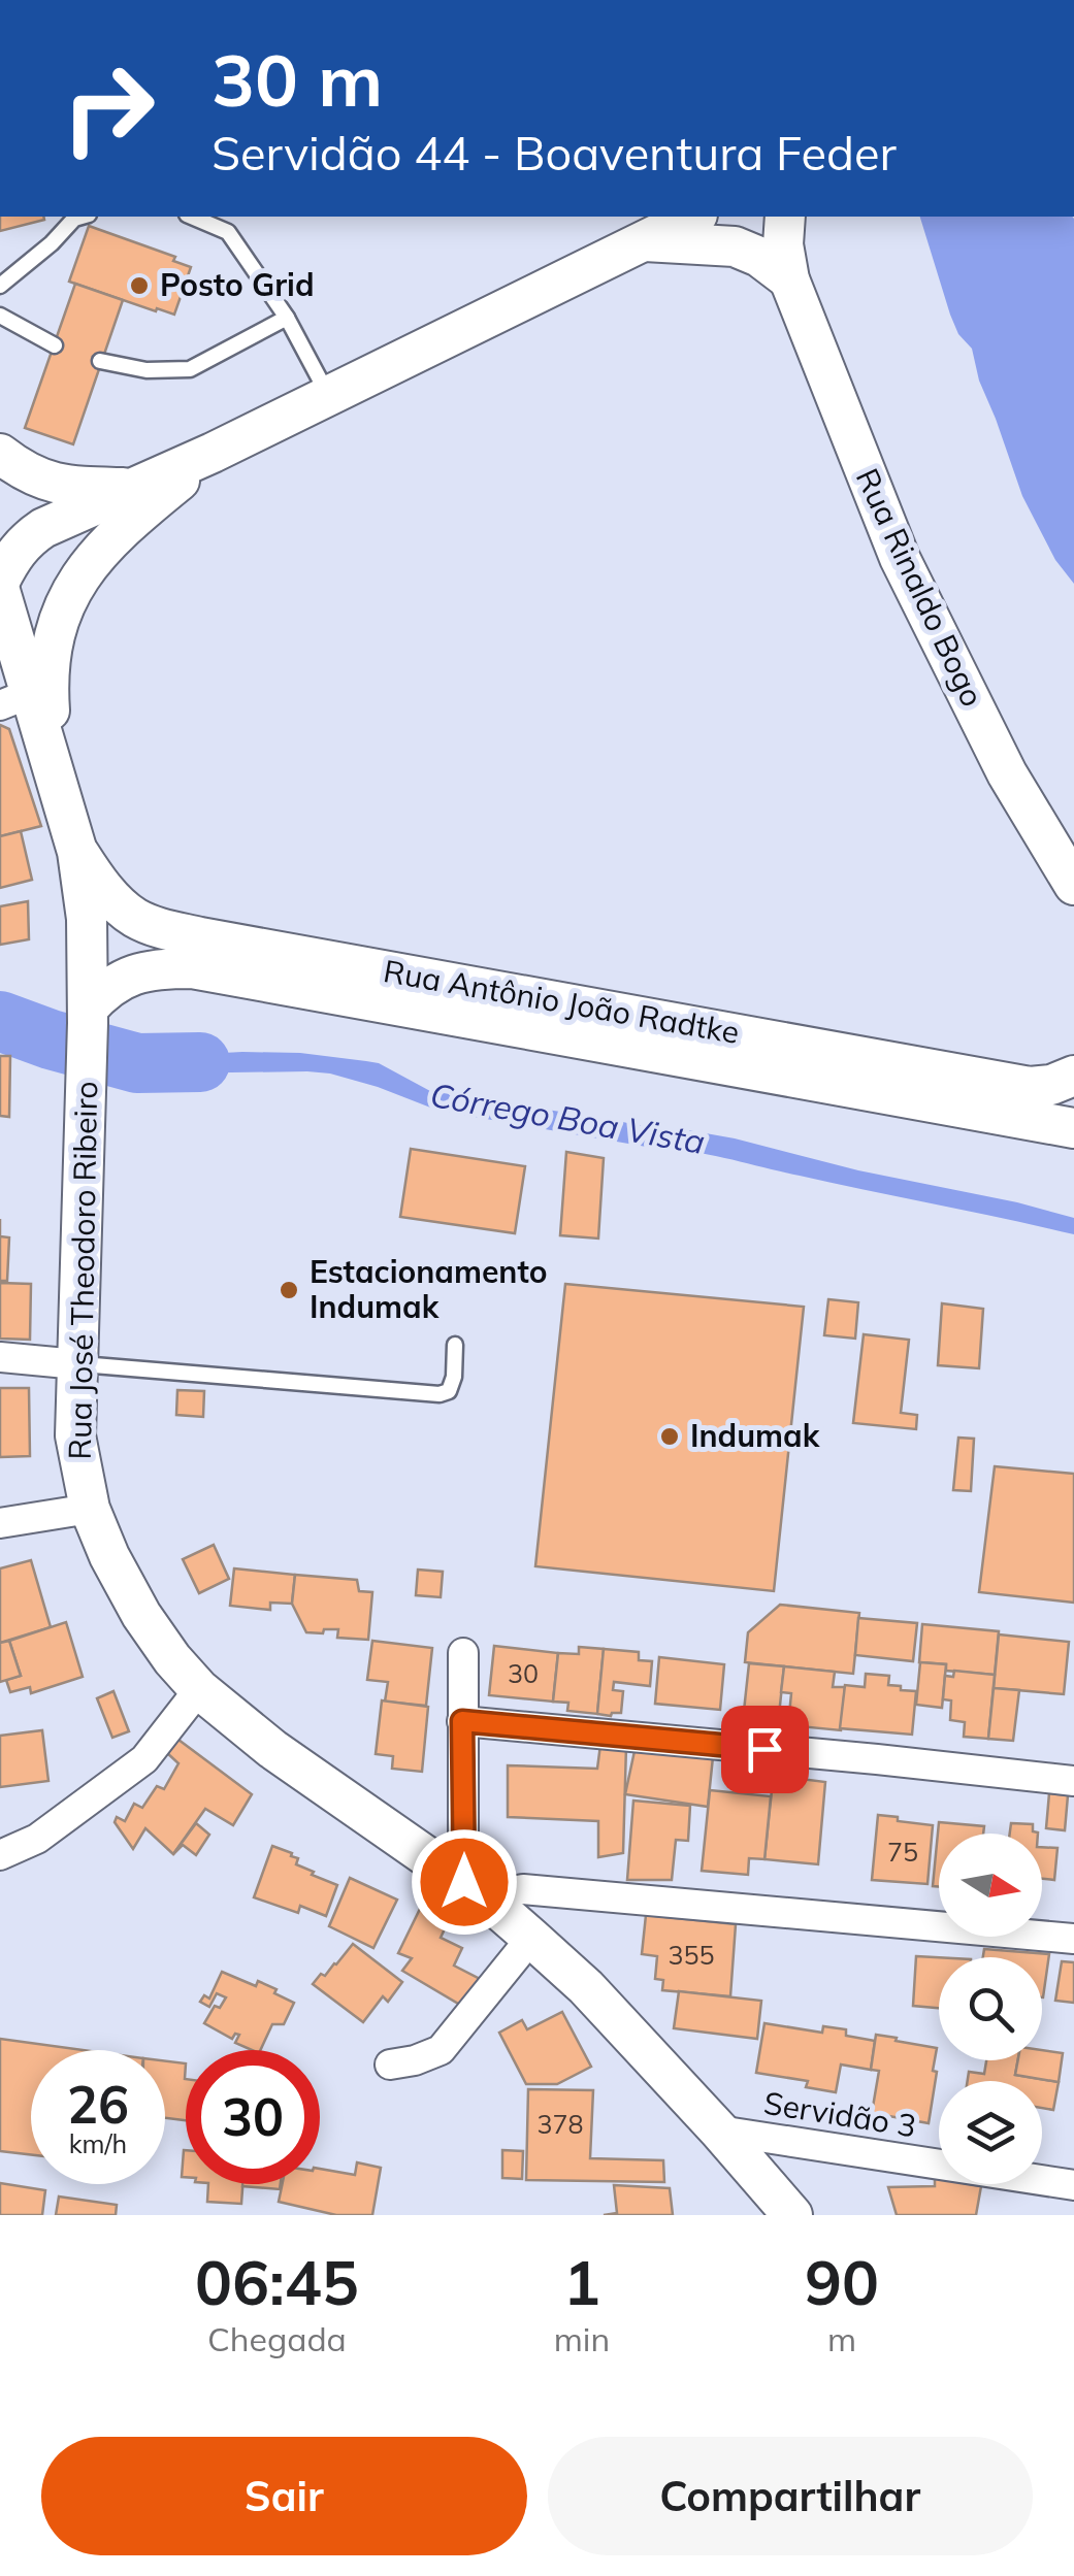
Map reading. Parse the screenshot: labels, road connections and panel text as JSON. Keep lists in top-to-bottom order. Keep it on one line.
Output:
{"streets":{"main road":["Rua Rinaldo Bogo","Rua Antônio João Radtke","Rua José Theodoro Ribeiro"],"street":["Servidão 3"]},"crossings":[["Rua Antônio João Radtke","Rua José Theodoro Ribeiro"],["Rua José Theodoro Ribeiro","Servidão 3"]],"water":["Córrego Boa Vista"],"places":["Posto Grid","Estacionamento Indumak","Indumak"],"house_numbers":["30","75","355","378"],"north":"right","page":{"turn":["30 m","Servidão 44 - Boaventura Feder"],"speed":"26 km/h","limit":"30","eta":["06:45","Chegada","1","min","90","m"],"buttons":["Sair","Compartilhar"]}}
